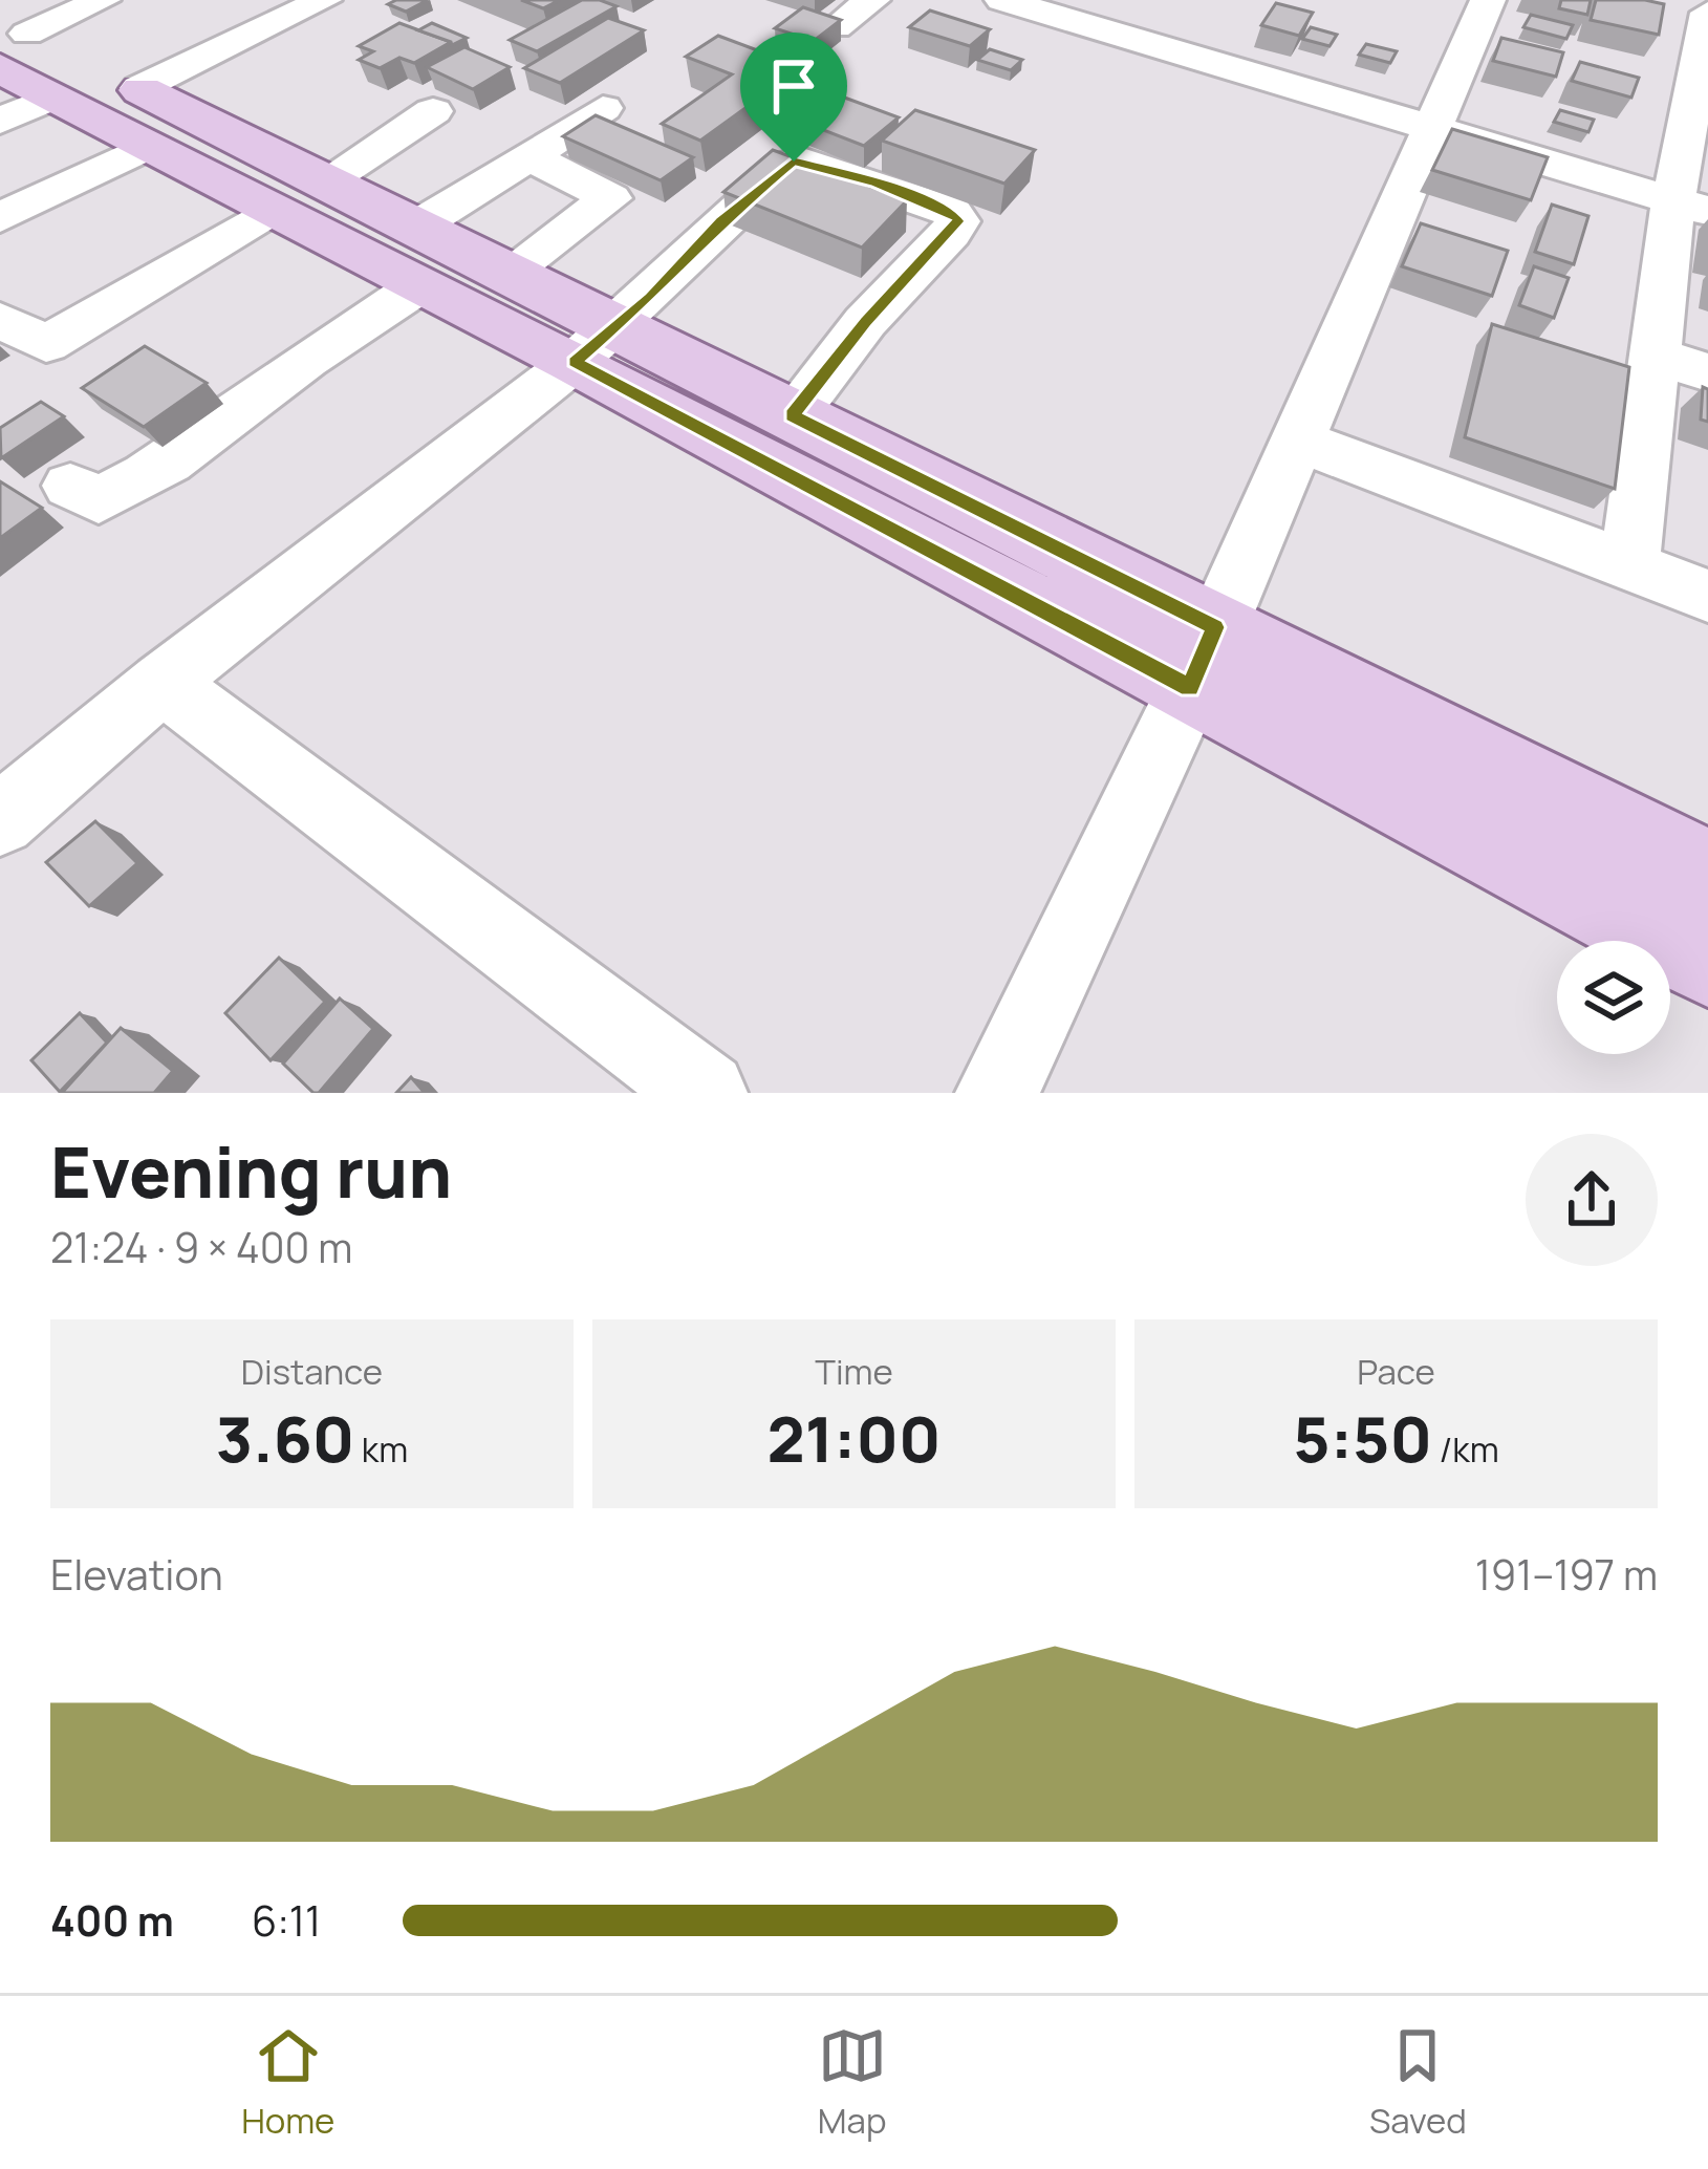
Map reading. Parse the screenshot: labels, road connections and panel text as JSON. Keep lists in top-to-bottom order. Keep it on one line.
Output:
{"page":{"heading":["Evening run","21:24 · 9 × 400 m"],"stats":[["Distance","3.60 km"],["Time","21:00"],["Pace","5:50 /km"]],"chart":["Elevation","191–197 m"],"list":[{"name":"400 m","note":"6:11"}],"tabs":["Home","Map","Saved"]}}
